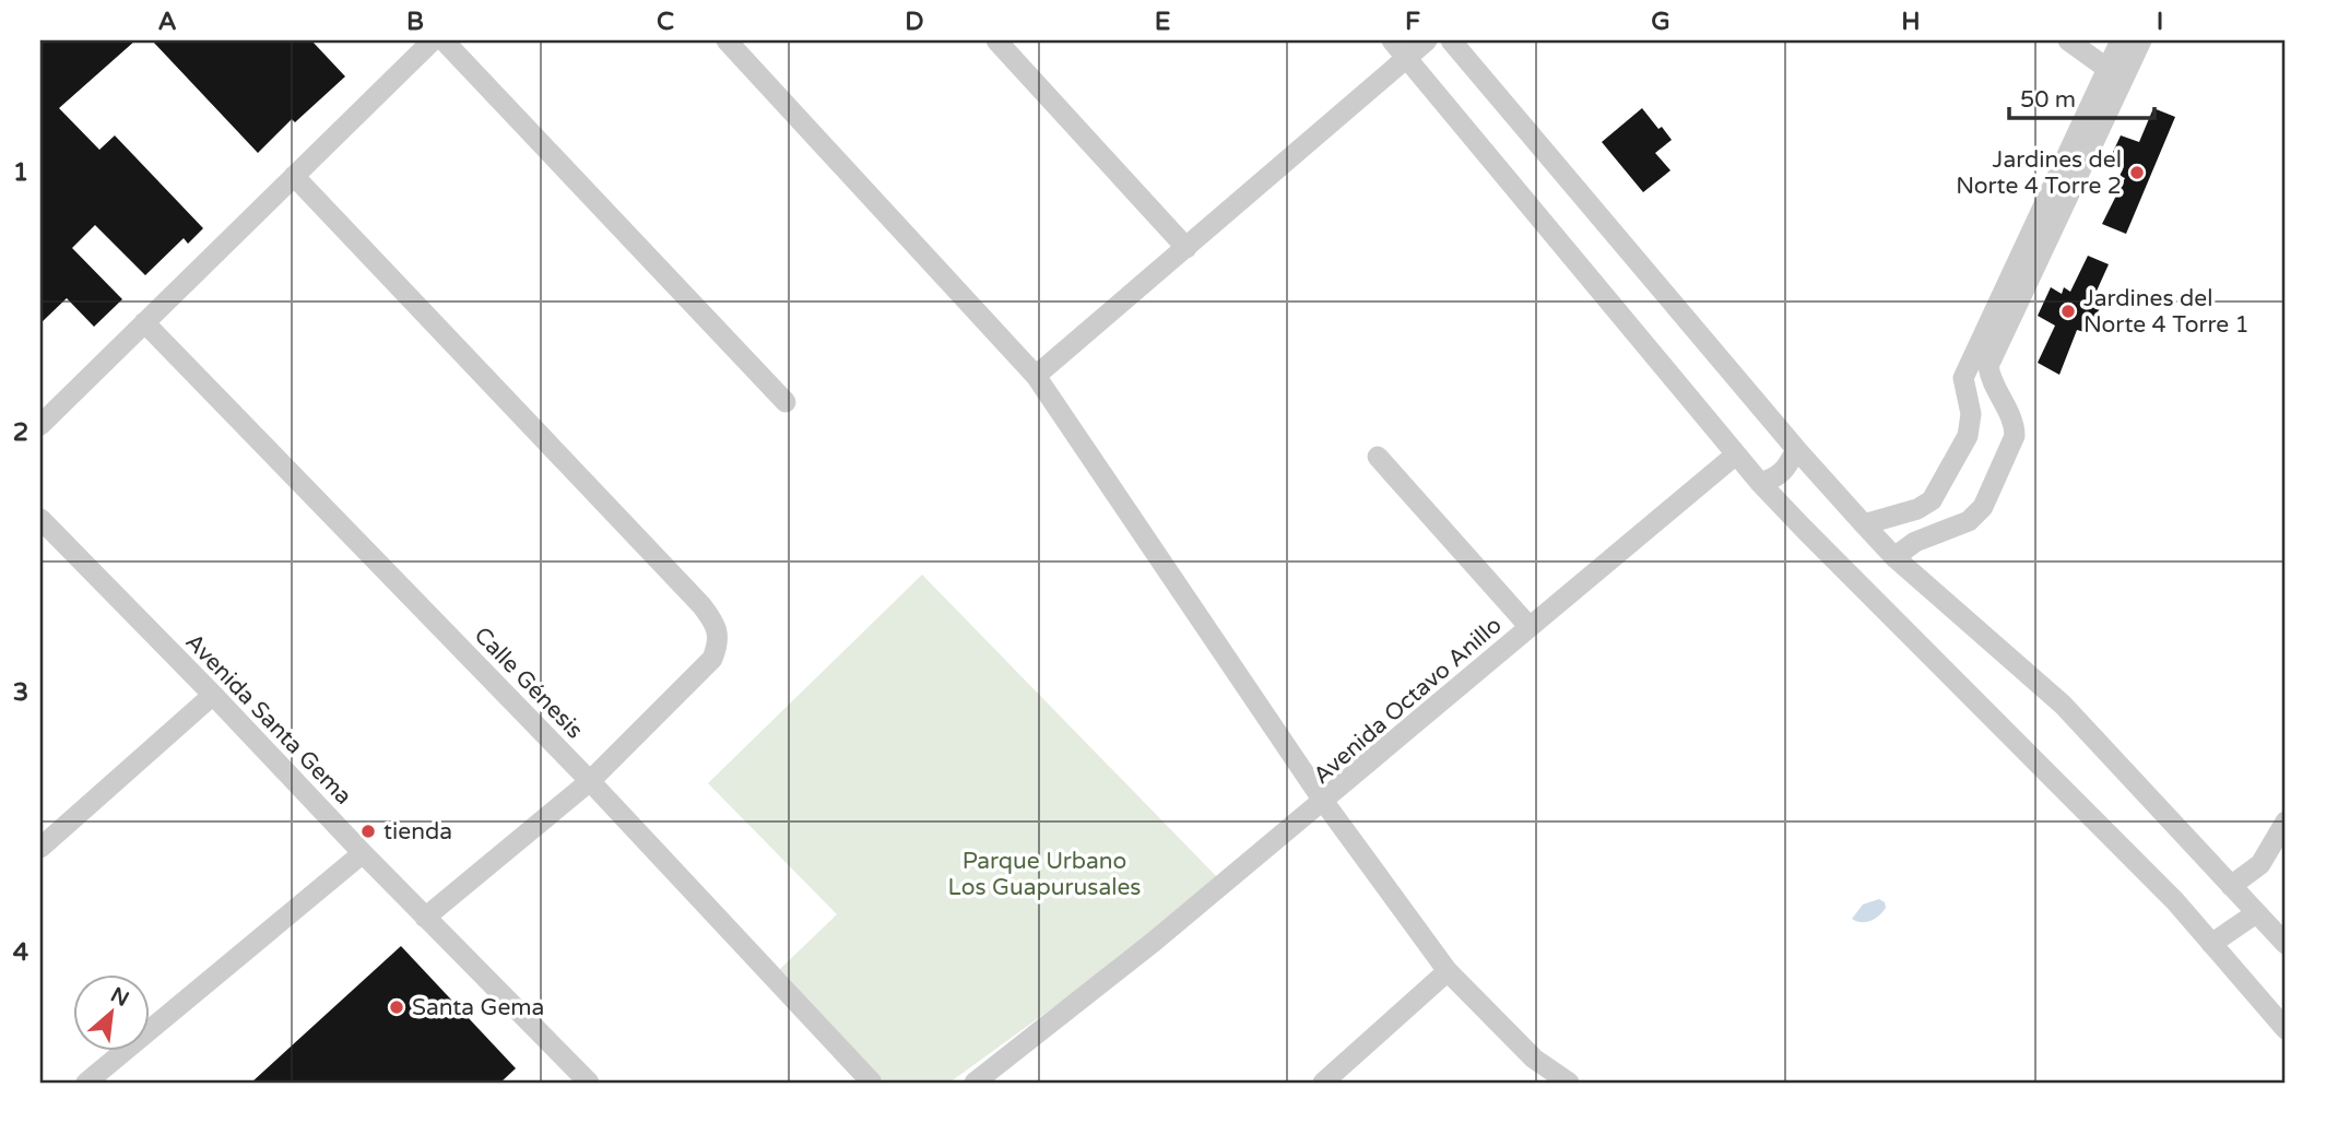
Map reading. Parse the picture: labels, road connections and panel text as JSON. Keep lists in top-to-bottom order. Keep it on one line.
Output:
{"streets":{"street":["Calle Génesis","Avenida Octavo Anillo","Avenida Santa Gema"]},"parks":["Parque Urbano Los Guapurusales"],"places":["Jardines del Norte 4 Torre 2","Jardines del Norte 4 Torre 1","tienda","Santa Gema"],"scale_bar":"50 m","north":"top right","grid":{"columns":["A","B","C","D","E","F","G","H","I"],"rows":["1","2","3","4"]}}
